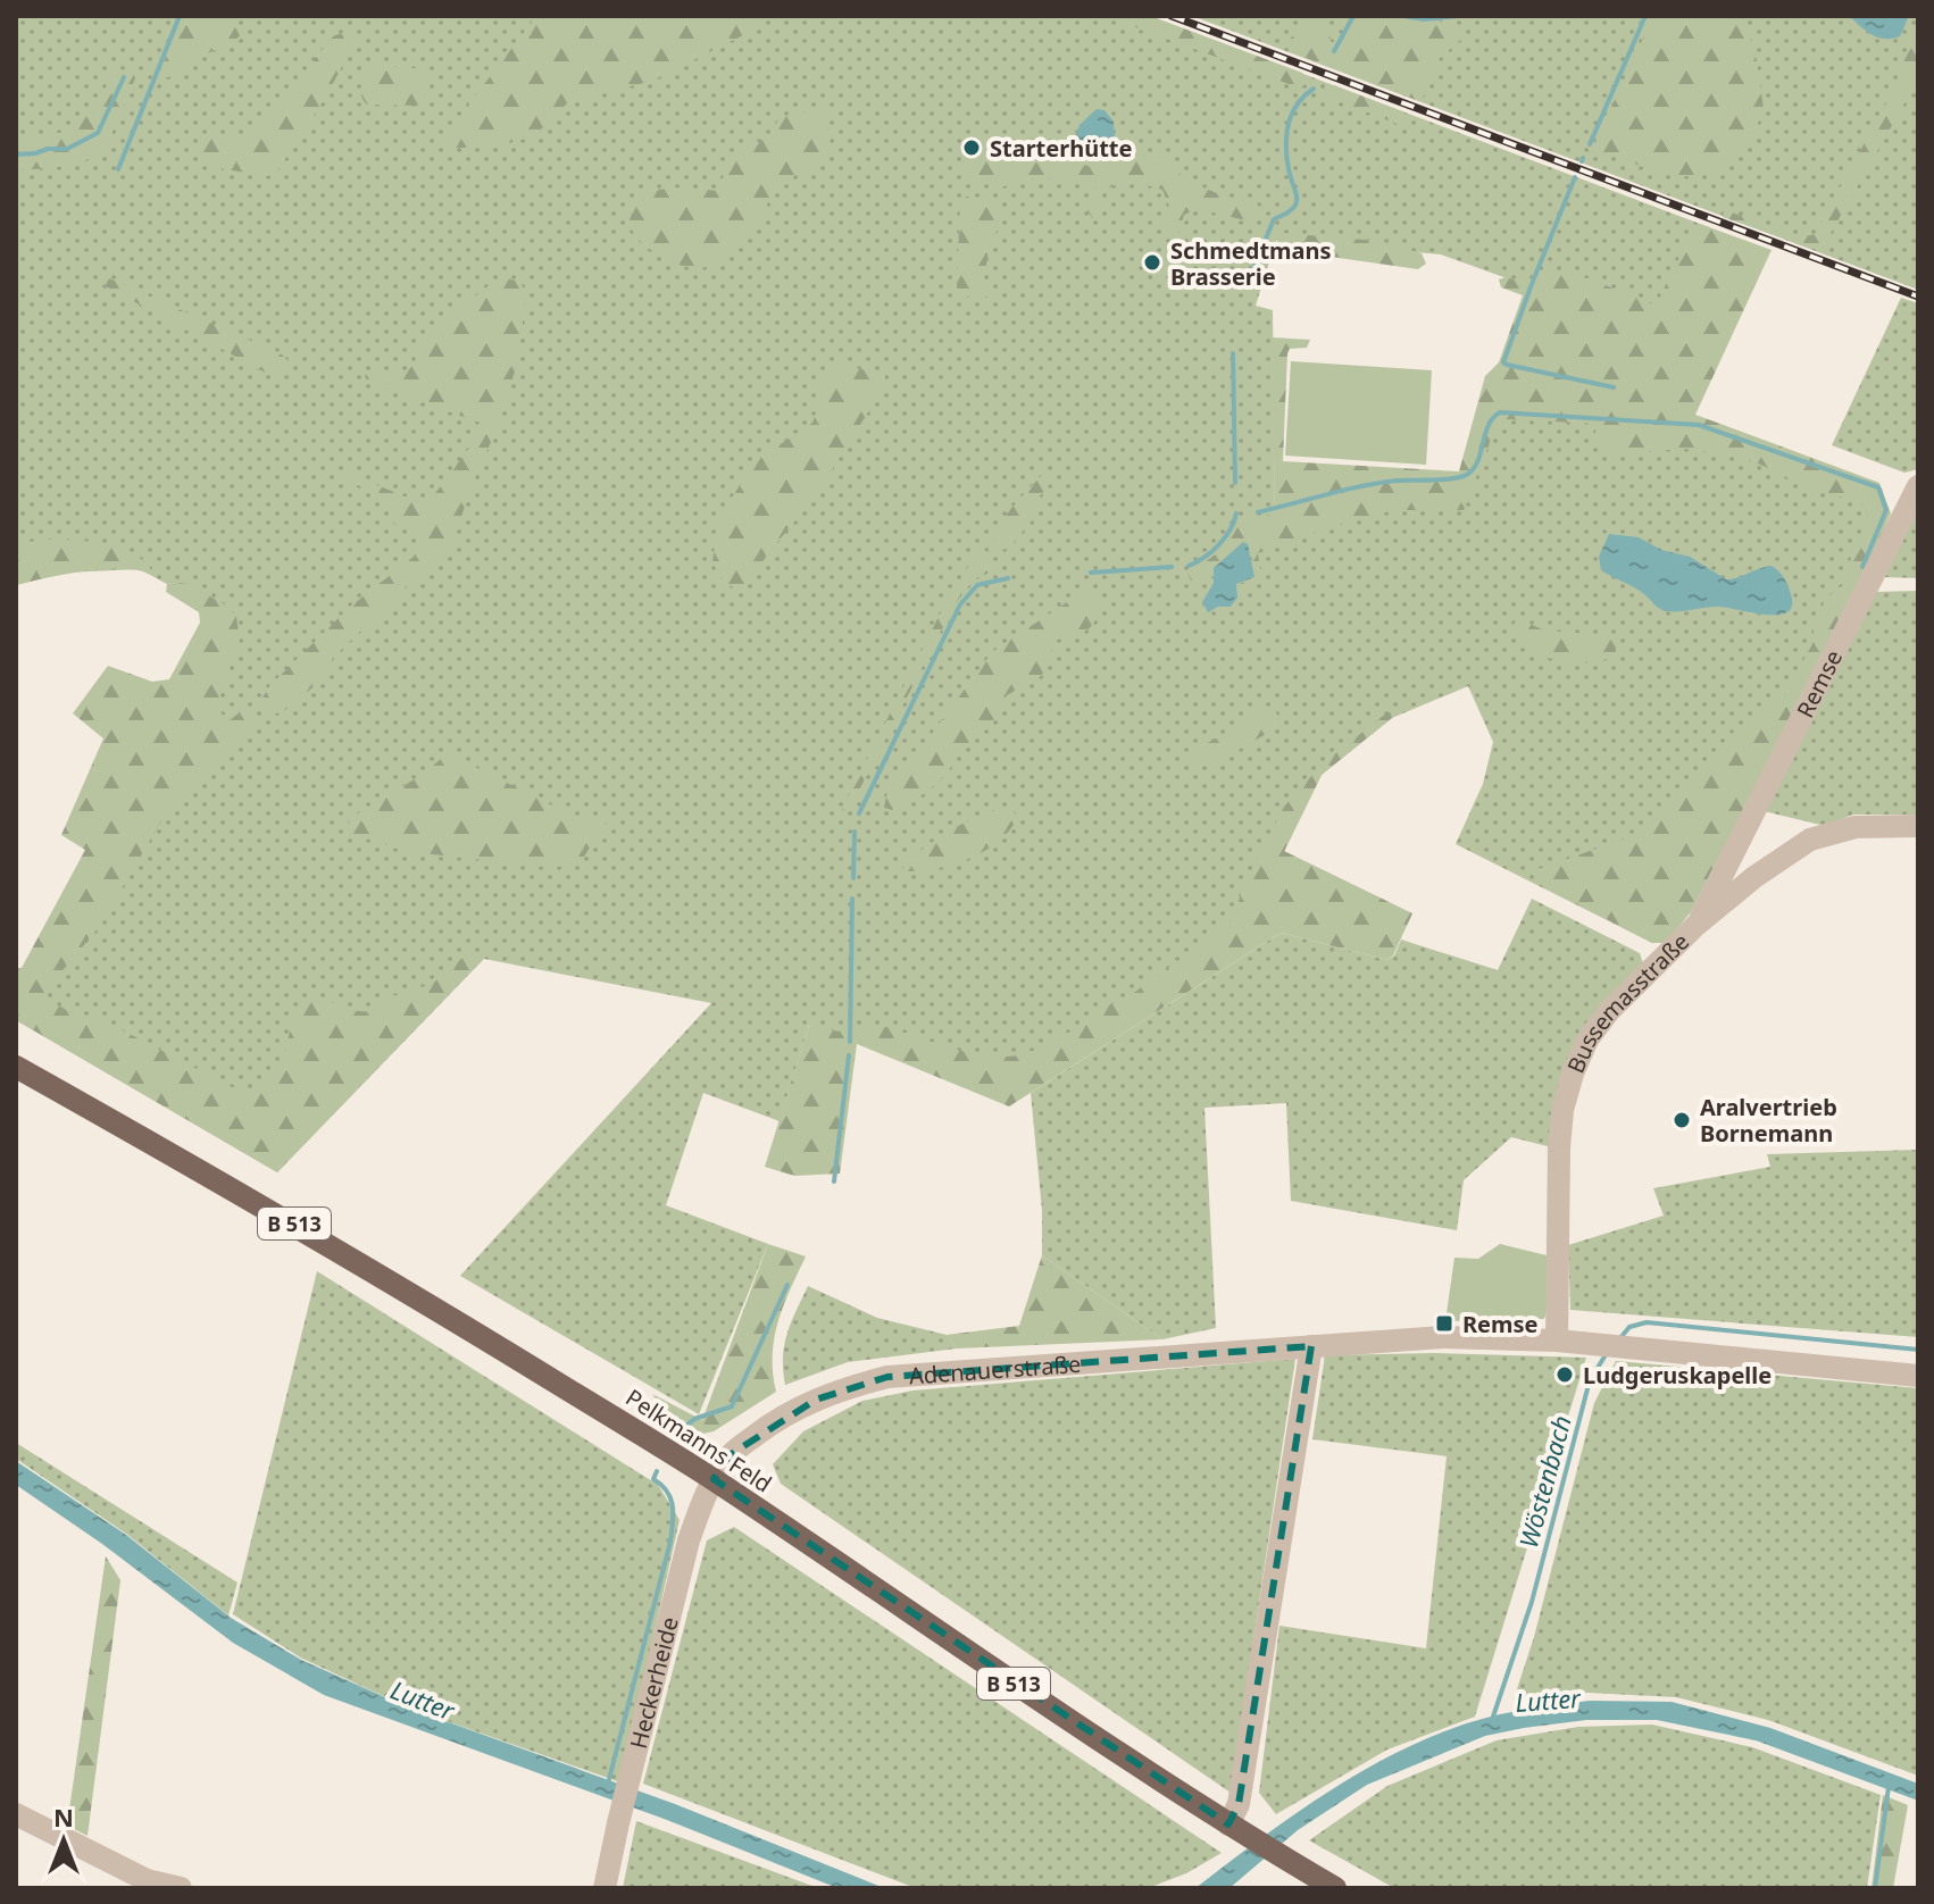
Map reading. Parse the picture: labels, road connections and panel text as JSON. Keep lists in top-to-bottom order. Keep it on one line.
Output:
{"streets":{"main road":["B 513","Pelkmanns Feld"],"street":["Remse","Bussemasstraße","Adenauerstraße","Heckerheide"]},"crossings":[["Remse","Bussemasstraße"],["Bussemasstraße","Adenauerstraße"],["Adenauerstraße","Pelkmanns Feld"],["Adenauerstraße","Heckerheide"],["Pelkmanns Feld","Heckerheide"]],"water":["Wöstenbach","Lutter"],"places":{"other":["Starterhütte","Schmedtmans Brasserie","Aralvertrieb Bornemann","Ludgeruskapelle"],"transit":["Remse"]},"north":"top"}
